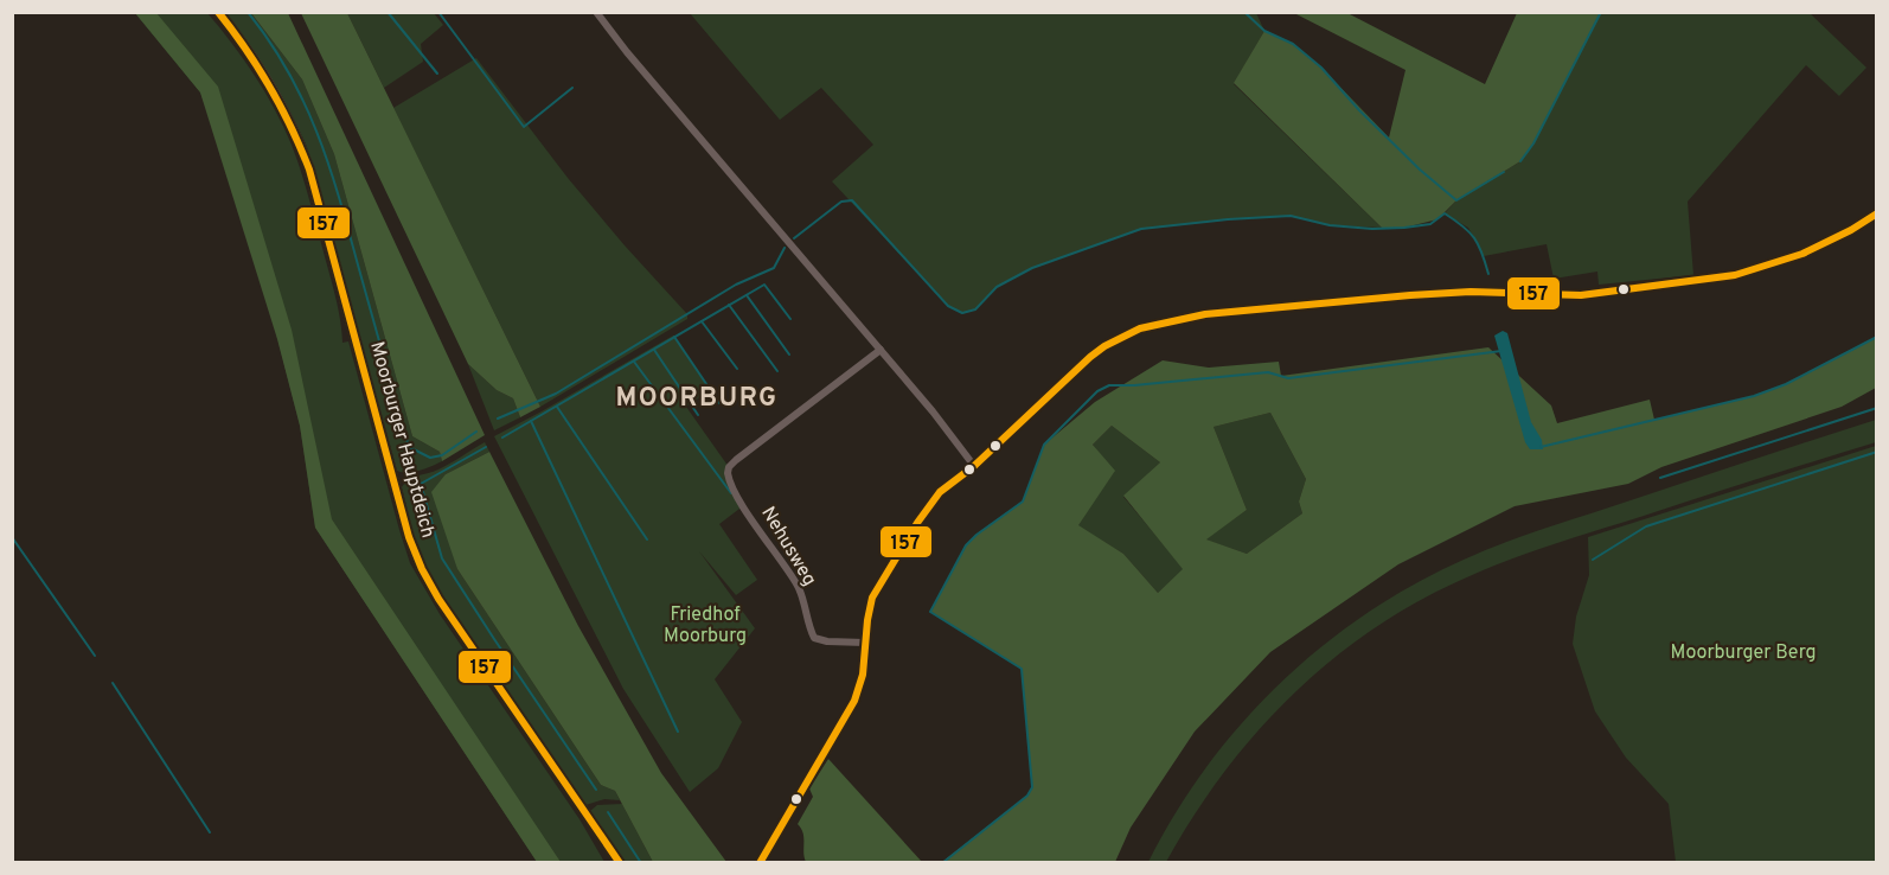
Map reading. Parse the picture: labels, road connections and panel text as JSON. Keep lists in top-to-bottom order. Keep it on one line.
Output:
{"streets":{"main road":["Moorburger Hauptdeich"],"street":["Nehusweg"]},"districts":["MOORBURG"],"parks":["Friedhof Moorburg","Moorburger Berg"],"lines":["transit line 157"]}
